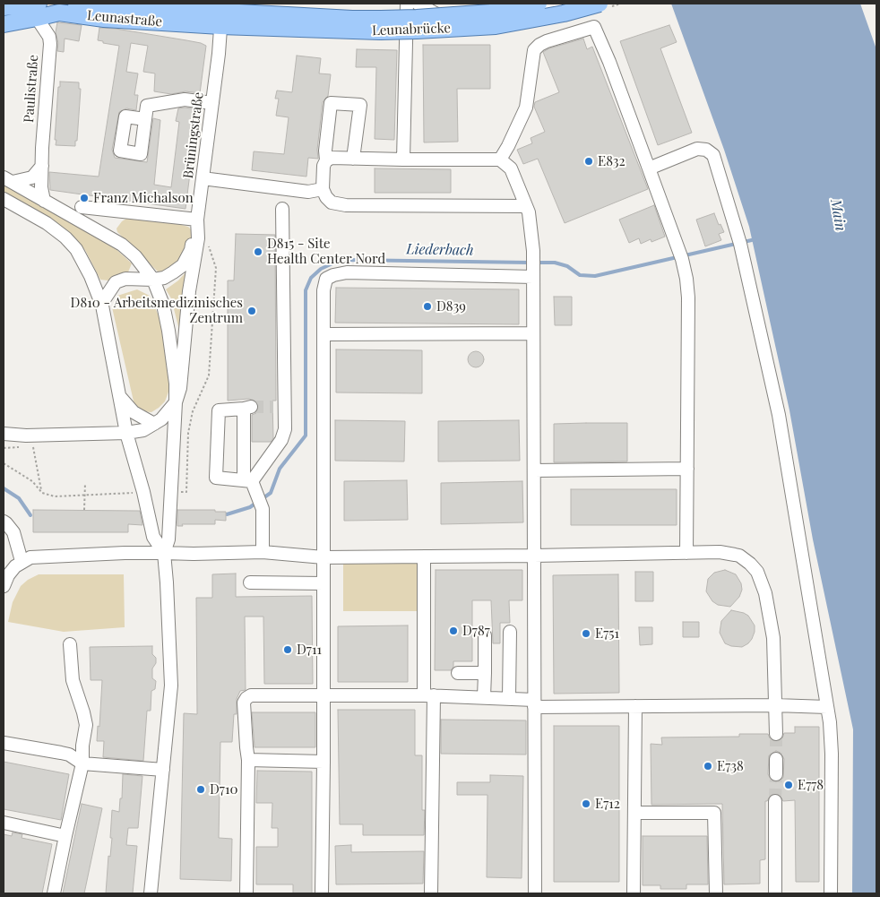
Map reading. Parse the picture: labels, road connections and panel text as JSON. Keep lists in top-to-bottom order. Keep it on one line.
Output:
{"streets":{"main road":["Leunastraße","Leunabrücke"],"street":["Paulistraße","Brüningstraße"]},"crossings":[["Leunastraße","Leunabrücke"],["Leunastraße","Paulistraße"],["Leunastraße","Brüningstraße"],["Leunabrücke","Brüningstraße"]],"water":["Main","Liederbach"],"places":["E832","Franz Michalson","D815 - Site Health Center Nord","D839","D810 - Arbeitsmedizinisches Zentrum","D787","E751","D711","E738","E778","D710","E712"]}
